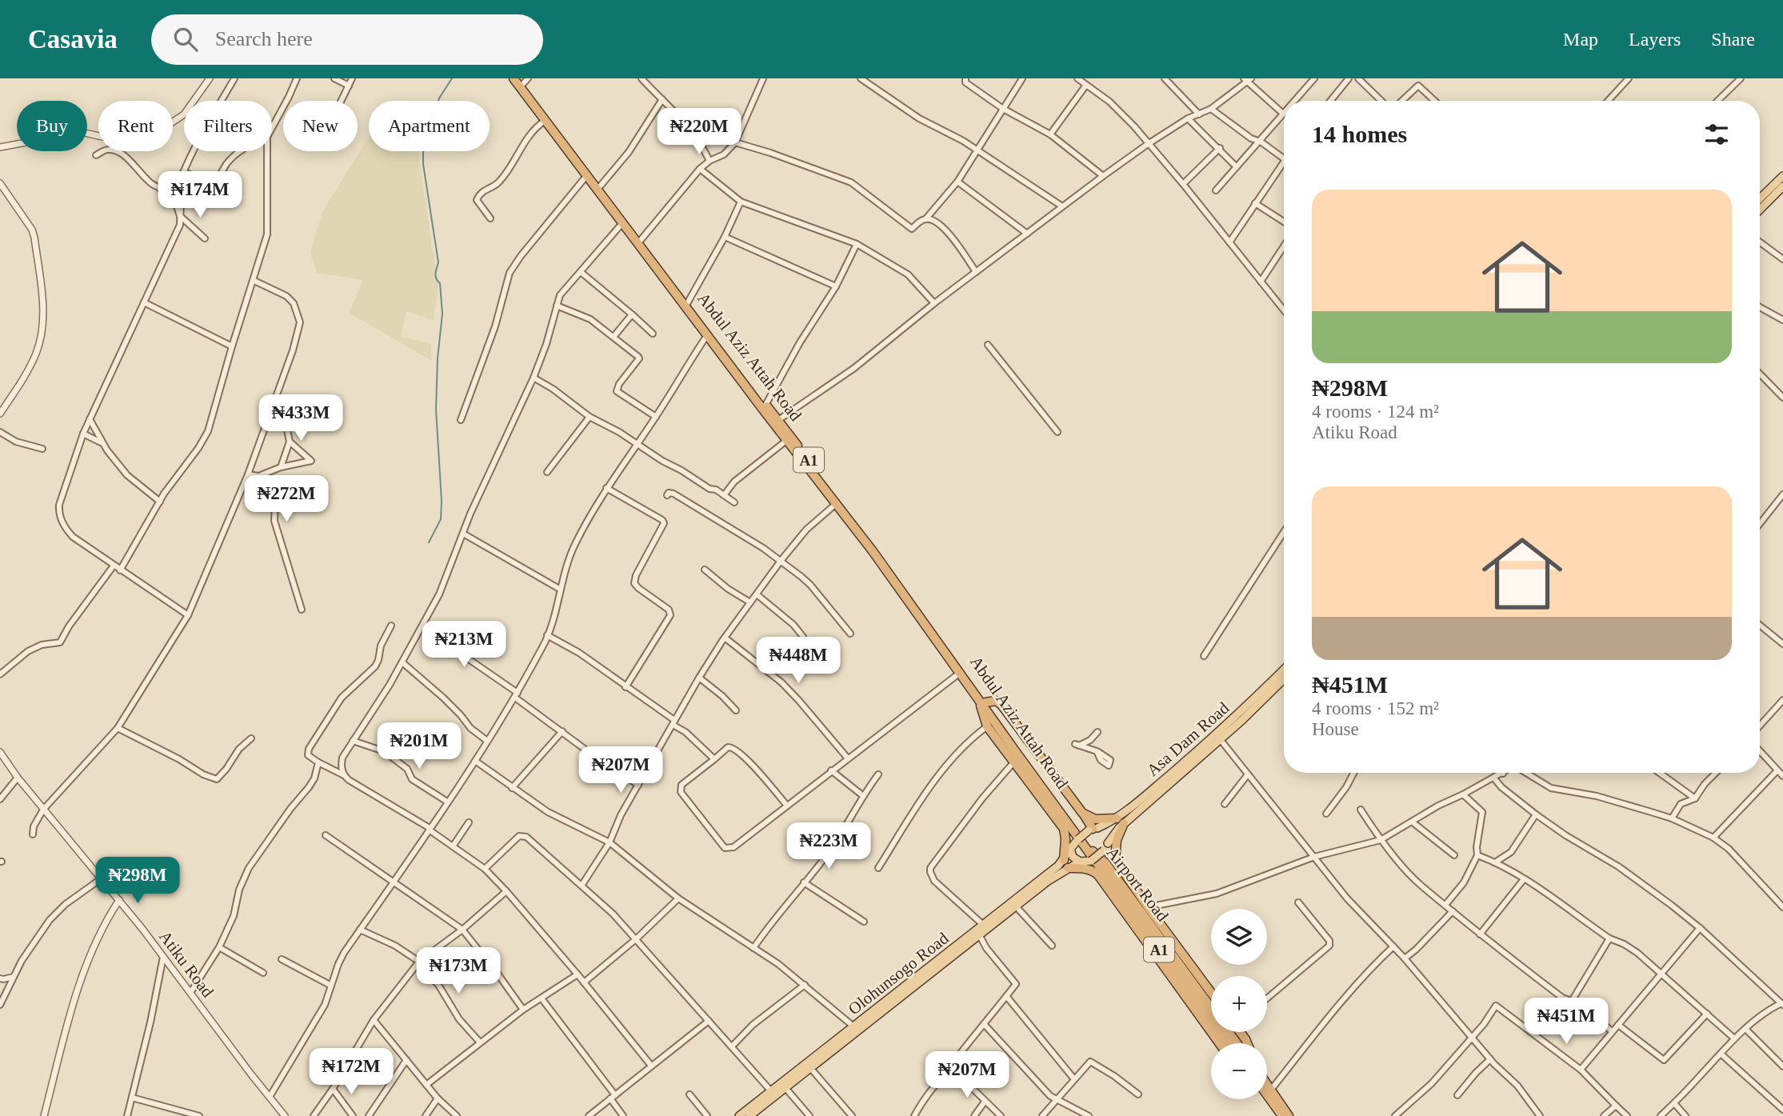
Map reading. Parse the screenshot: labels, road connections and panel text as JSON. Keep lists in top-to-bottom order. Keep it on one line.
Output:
{"streets":{"highway":["Abdul Aziz Attah Road","A1","Airport Road"],"main road":["Asa Dam Road","Olohunsogo Road"],"street":["Atiku Road"]},"crossings":[["Abdul Aziz Attah Road","Airport Road"],["Asa Dam Road","Olohunsogo Road"]],"page":{"header":"Casavia","search":"Search here","nav":["Map","Layers","Share"],"chip":["Buy","Rent","Filters","New","Apartment"],"heading":"14 homes","price":["₦220M","₦174M","₦433M","₦272M","₦213M","₦448M","₦201M","₦207M","₦223M","₦298M","₦173M","₦451M","₦172M","₦207M"],"list":[{"name":"₦298M","note":"4 rooms · 124 m² · Atiku Road"},{"name":"₦451M","note":"4 rooms · 152 m² · House"}],"map_buttons":["+","−"]}}
